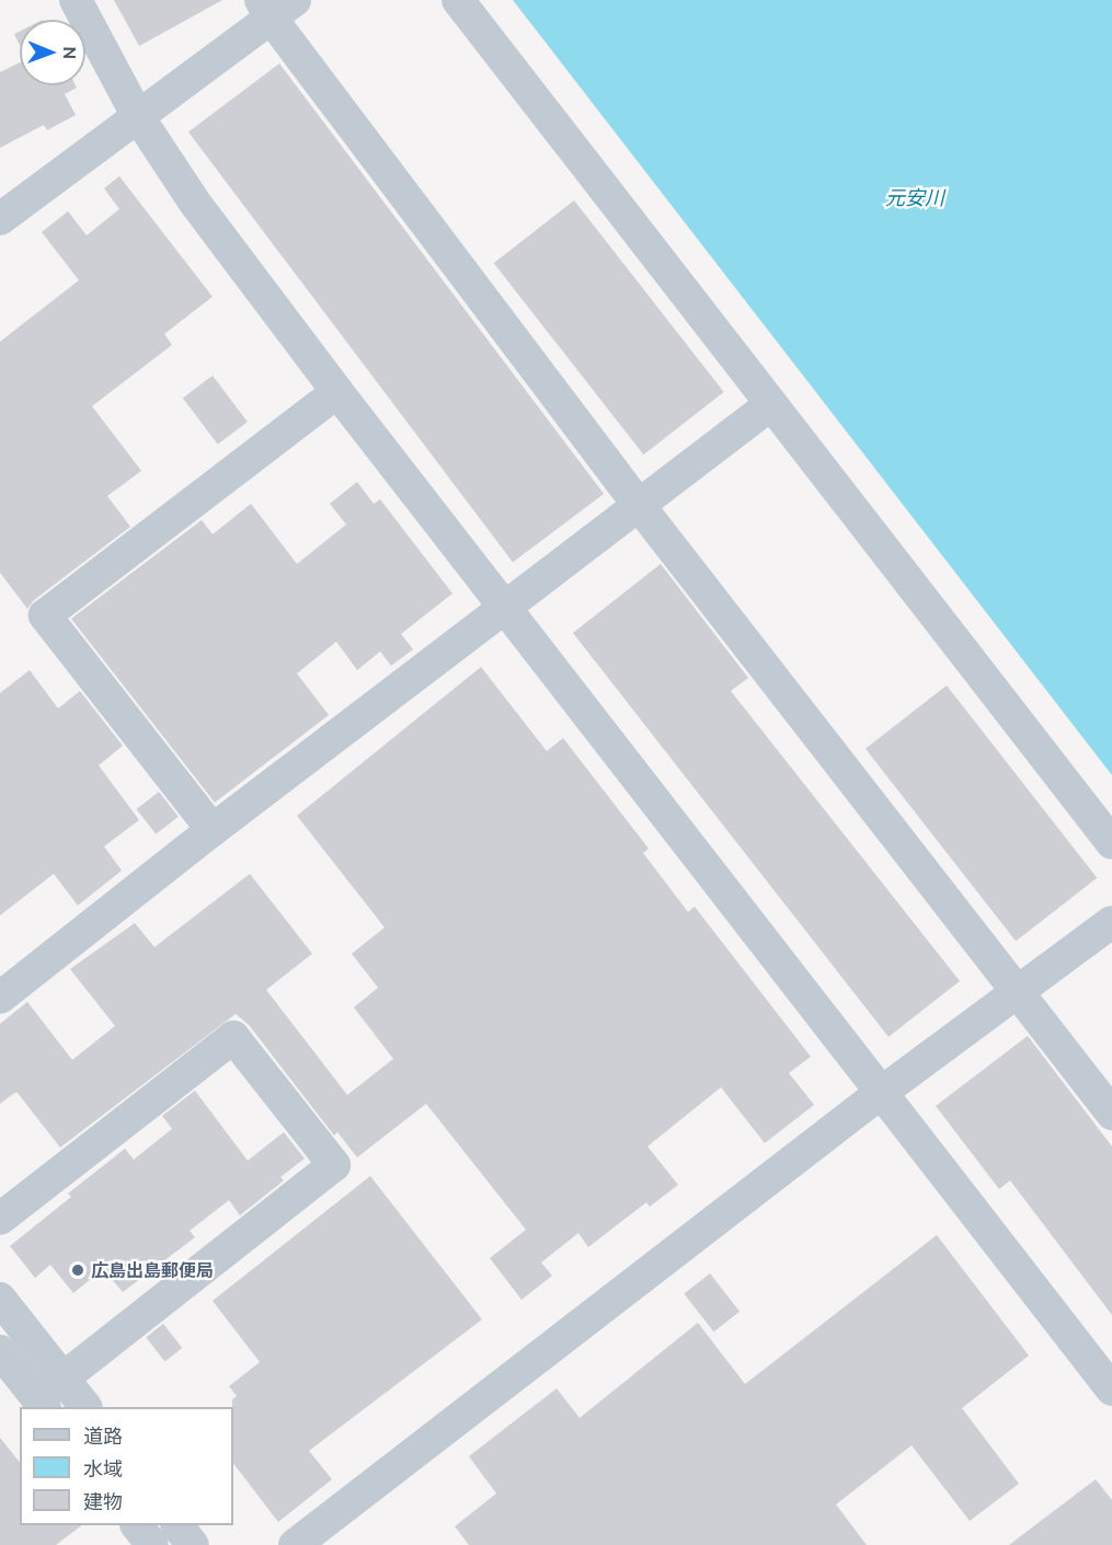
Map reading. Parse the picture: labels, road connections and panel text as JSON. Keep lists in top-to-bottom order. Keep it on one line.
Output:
{"water":["元安川"],"places":["広島出島郵便局"],"legend":["道路","水域","建物"],"north":"right"}
